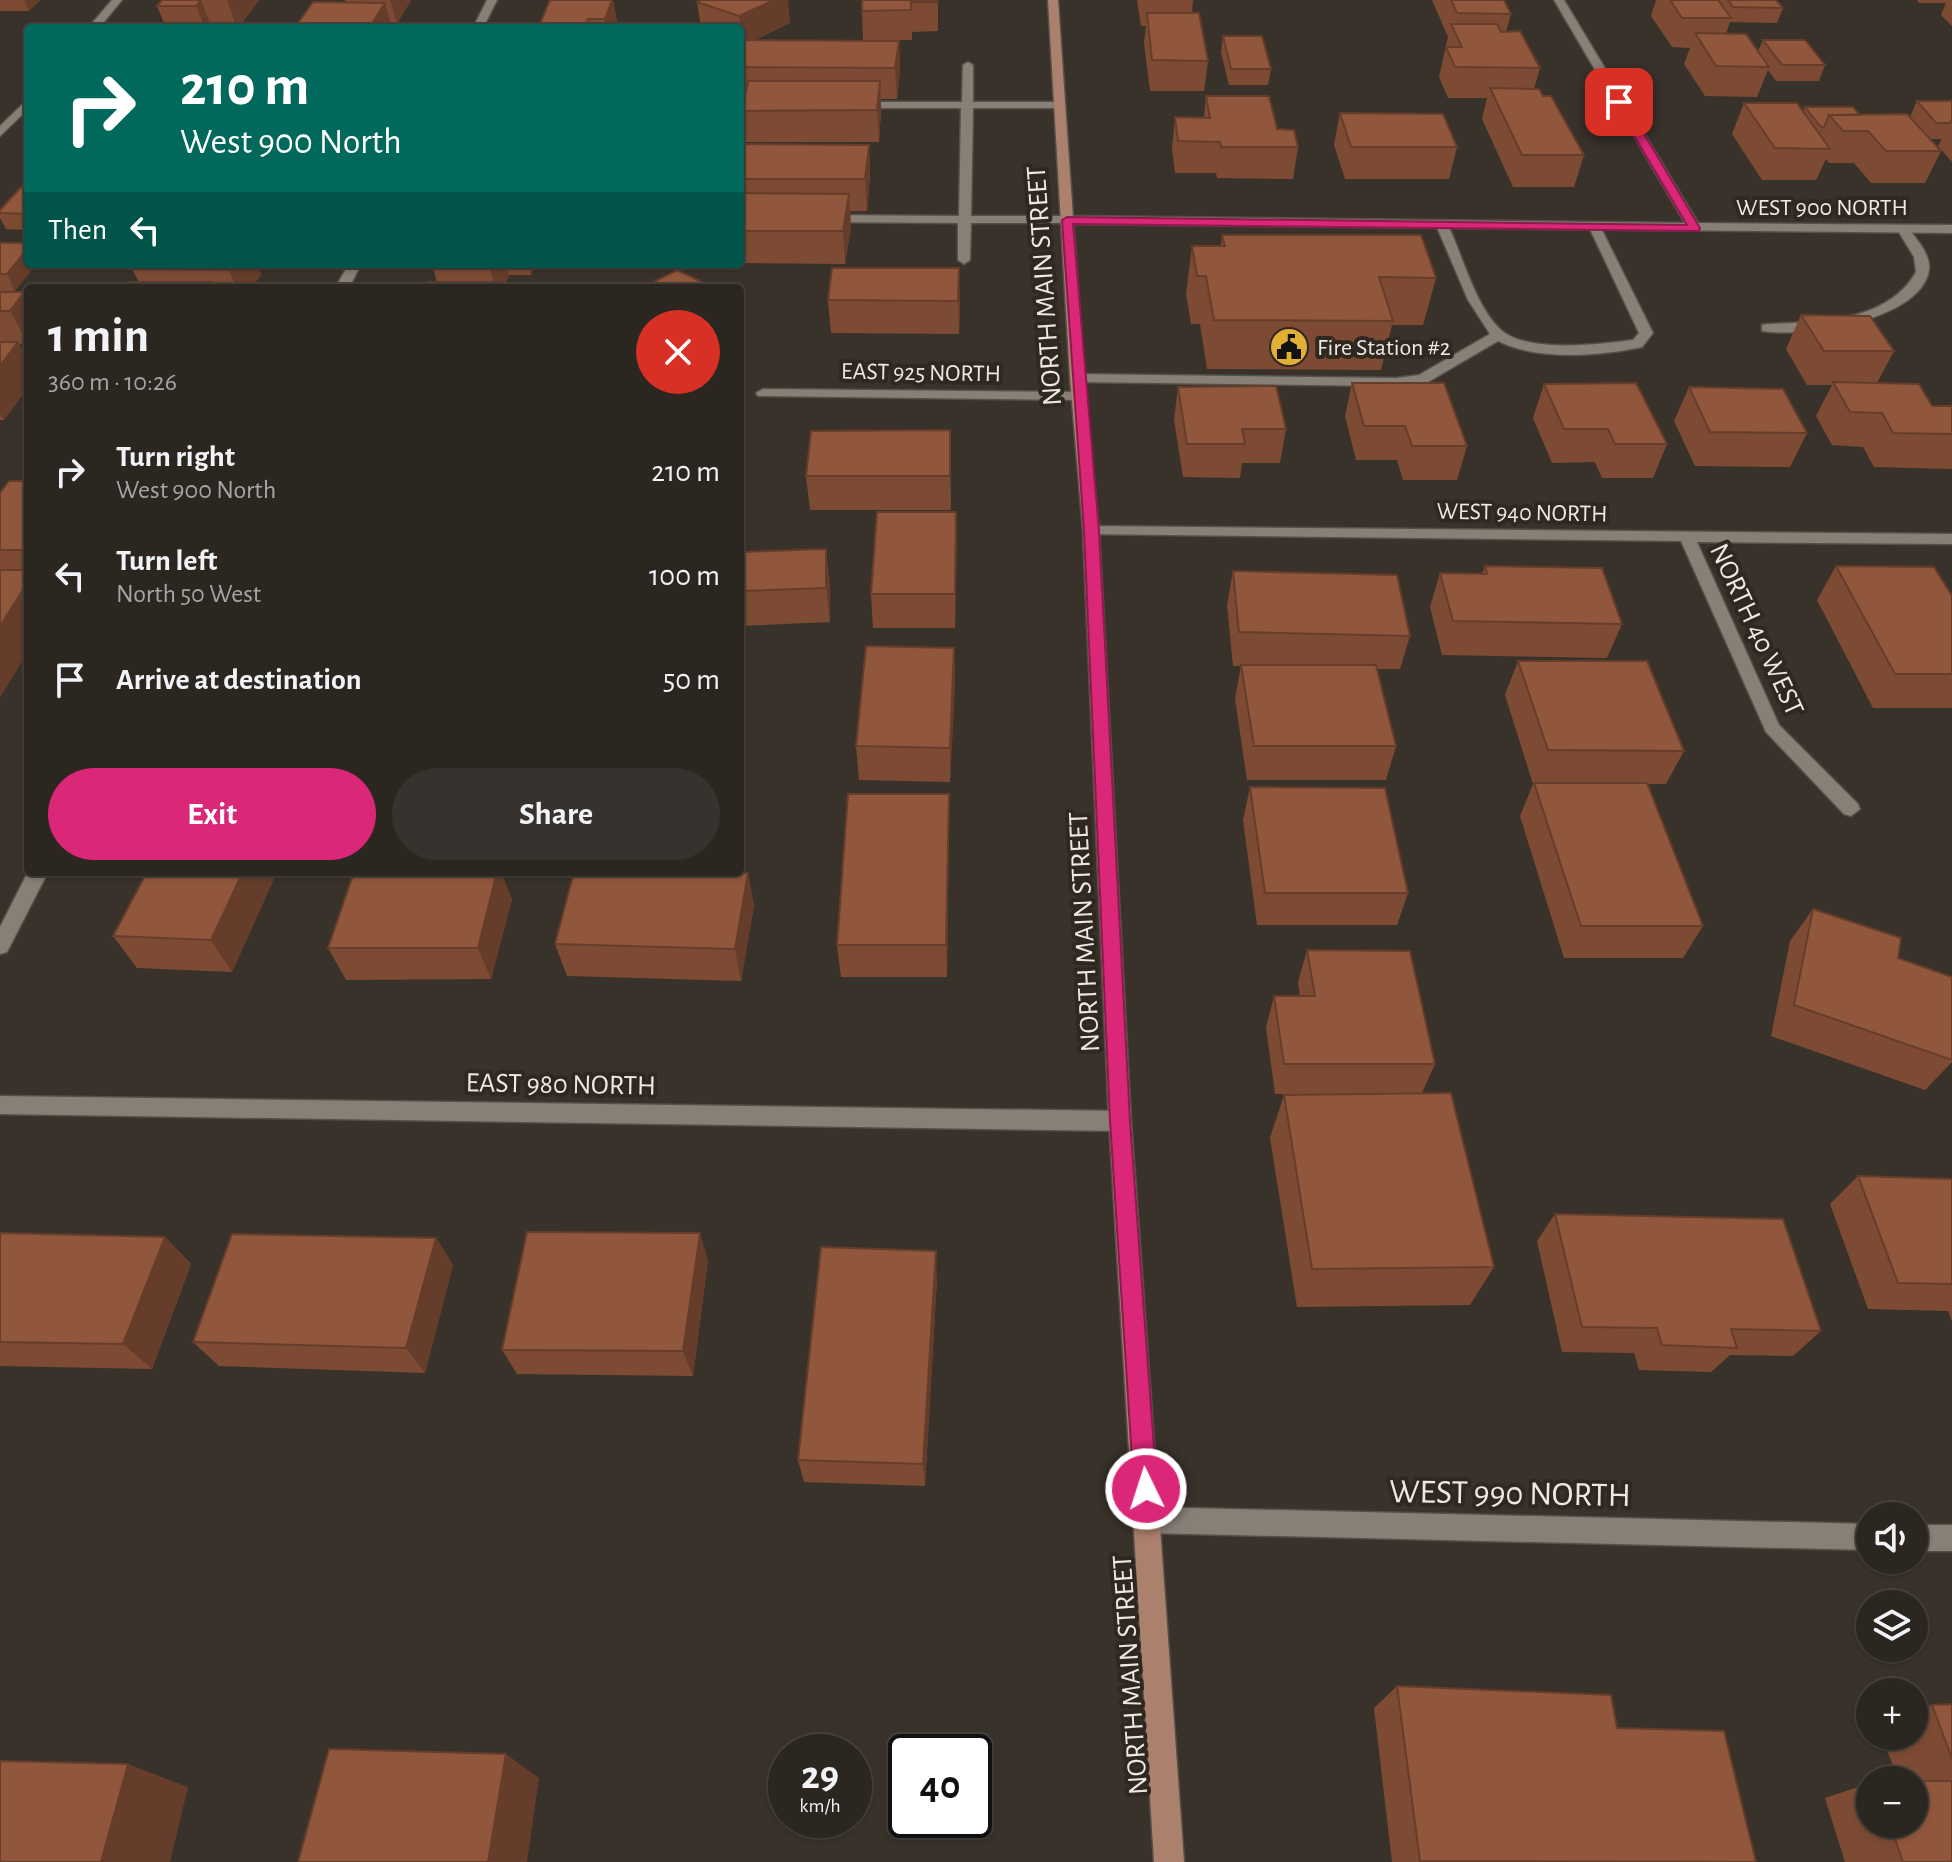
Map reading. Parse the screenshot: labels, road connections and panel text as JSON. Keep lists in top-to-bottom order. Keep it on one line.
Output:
{"streets":{"street":["WEST 900 NORTH","NORTH MAIN STREET","EAST 925 NORTH","WEST 940 NORTH","NORTH 40 WEST","EAST 980 NORTH","WEST 990 NORTH"]},"crossings":[["WEST 900 NORTH","NORTH MAIN STREET"],["NORTH MAIN STREET","EAST 925 NORTH"],["NORTH MAIN STREET","WEST 940 NORTH"],["NORTH MAIN STREET","EAST 980 NORTH"],["NORTH MAIN STREET","WEST 990 NORTH"],["WEST 940 NORTH","NORTH 40 WEST"]],"places":{"public building":["Fire Station #2"]},"page":{"turn":["210 m","West 900 North"],"then":"Then","heading":["1 min","360 m · 10:26"],"list":[{"name":"Turn right","note":"West 900 North","value":"210 m"},{"name":"Turn left","note":"North 50 West","value":"100 m"},{"name":"Arrive at destination","value":"50 m"}],"buttons":["Exit","Share"],"map_buttons":["+","−"],"speed":"29 km/h","limit":"40"}}
